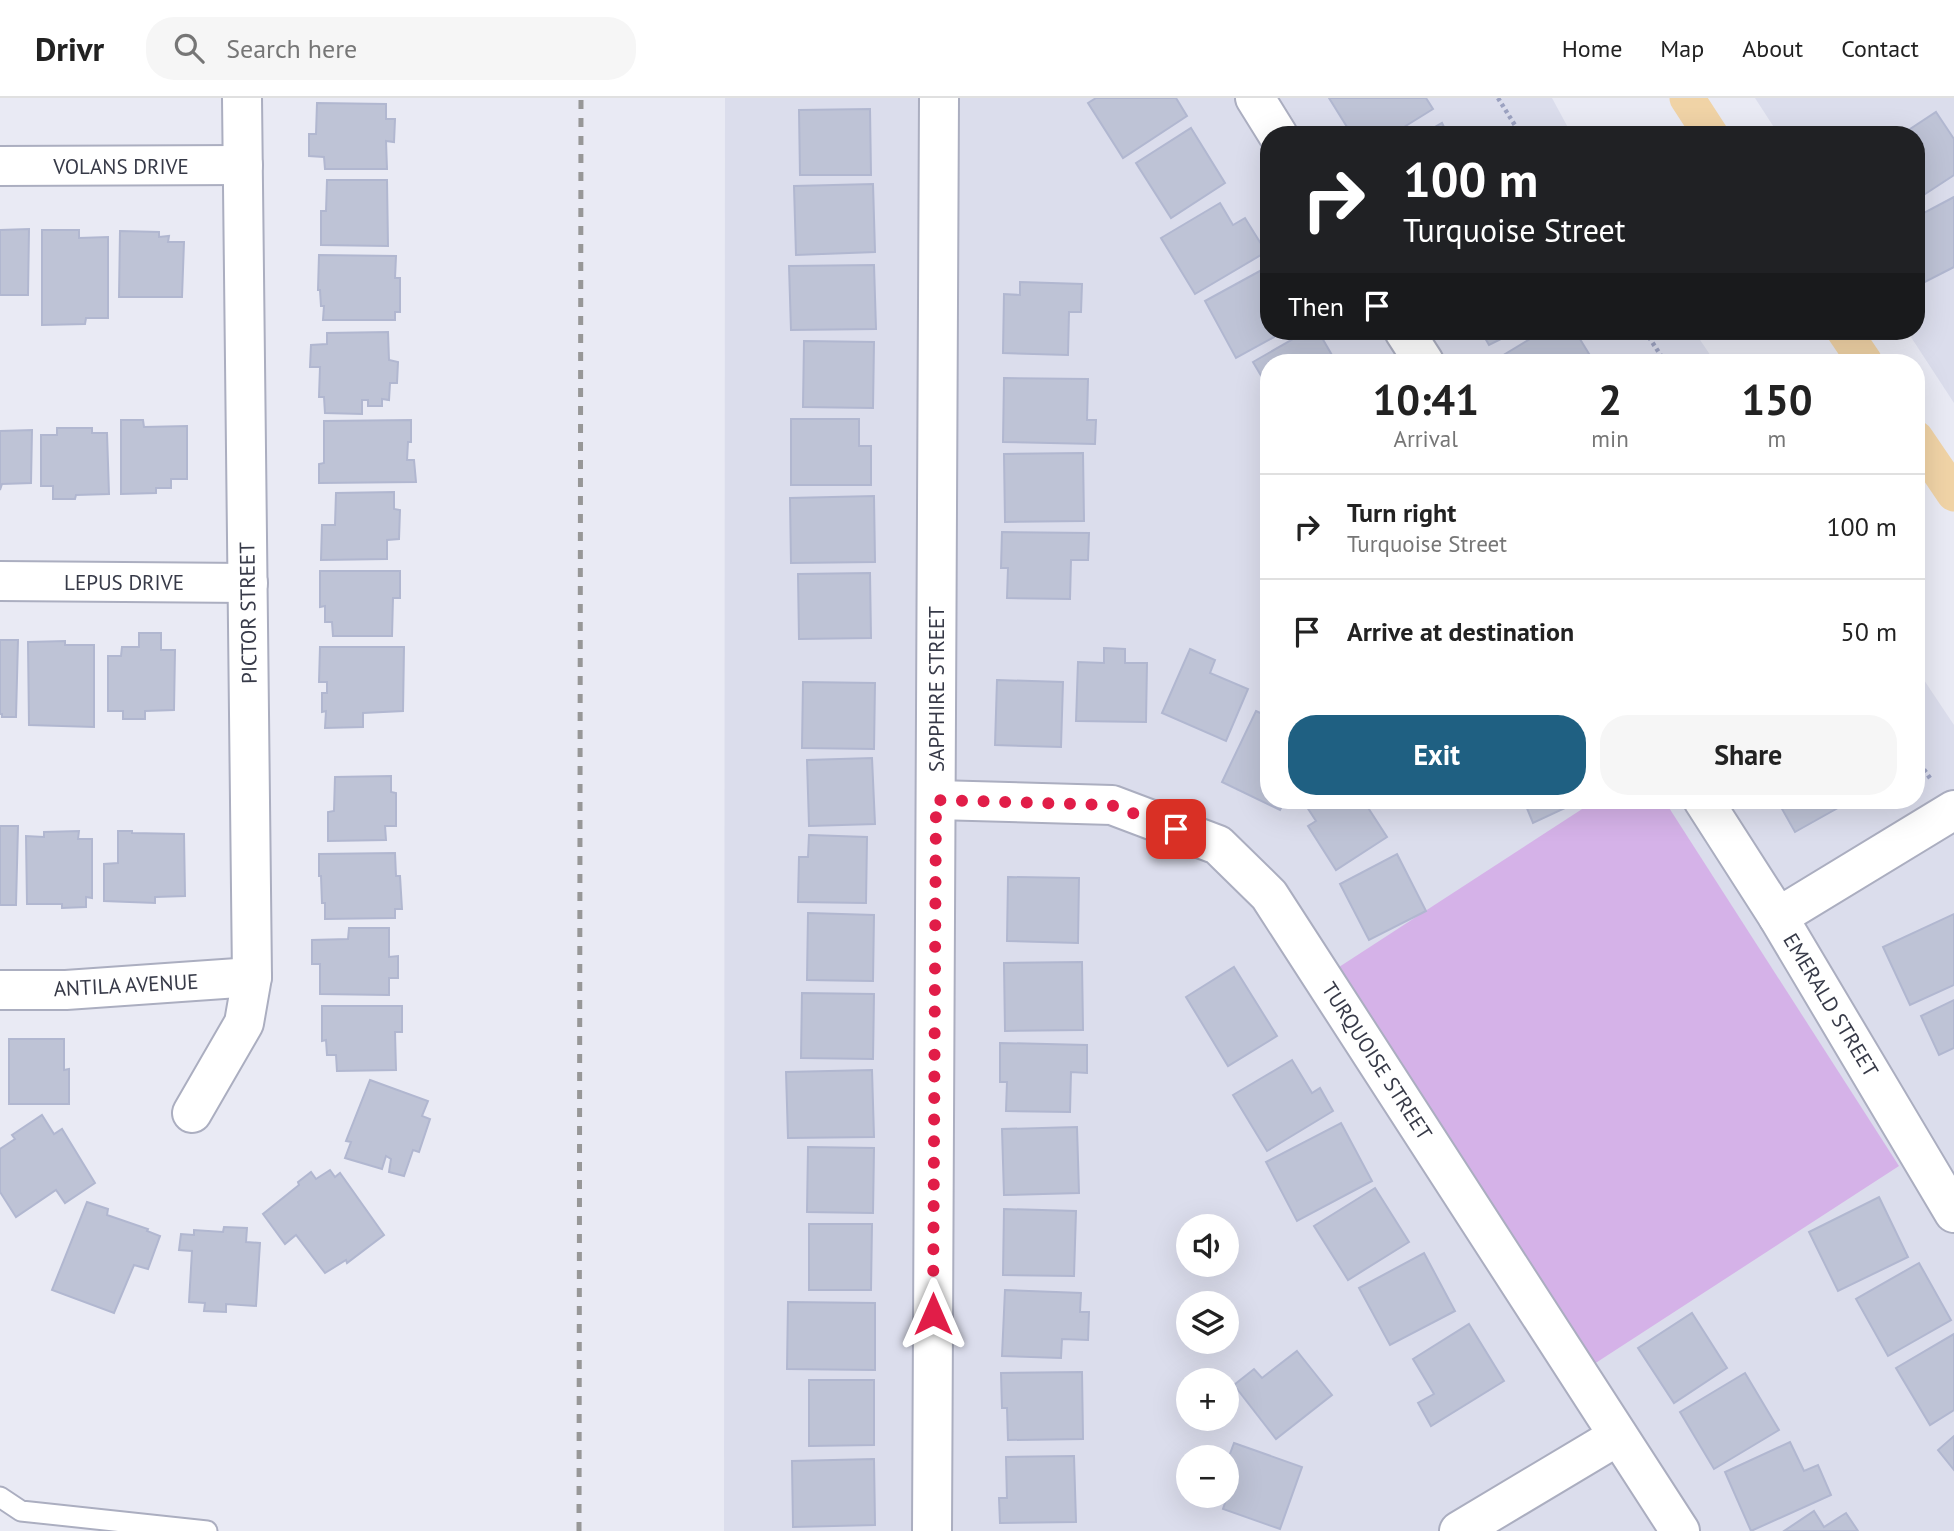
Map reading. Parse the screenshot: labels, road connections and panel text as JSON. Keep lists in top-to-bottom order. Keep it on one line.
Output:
{"streets":{"street":["VOLANS DRIVE","LEPUS DRIVE","PICTOR STREET","SAPPHIRE STREET","ANTILA AVENUE","EMERALD STREET","TURQUOISE STREET"]},"crossings":[["VOLANS DRIVE","PICTOR STREET"],["LEPUS DRIVE","PICTOR STREET"],["PICTOR STREET","ANTILA AVENUE"],["SAPPHIRE STREET","TURQUOISE STREET"]],"page":{"header":"Drivr","search":"Search here","nav":["Home","Map","About","Contact"],"turn":["100 m","Turquoise Street"],"then":"Then","eta":["10:41","Arrival","2","min","150","m"],"list":[{"name":"Turn right","note":"Turquoise Street","value":"100 m"},{"name":"Arrive at destination","value":"50 m"}],"buttons":["Exit","Share"],"map_buttons":["+","−"]}}
